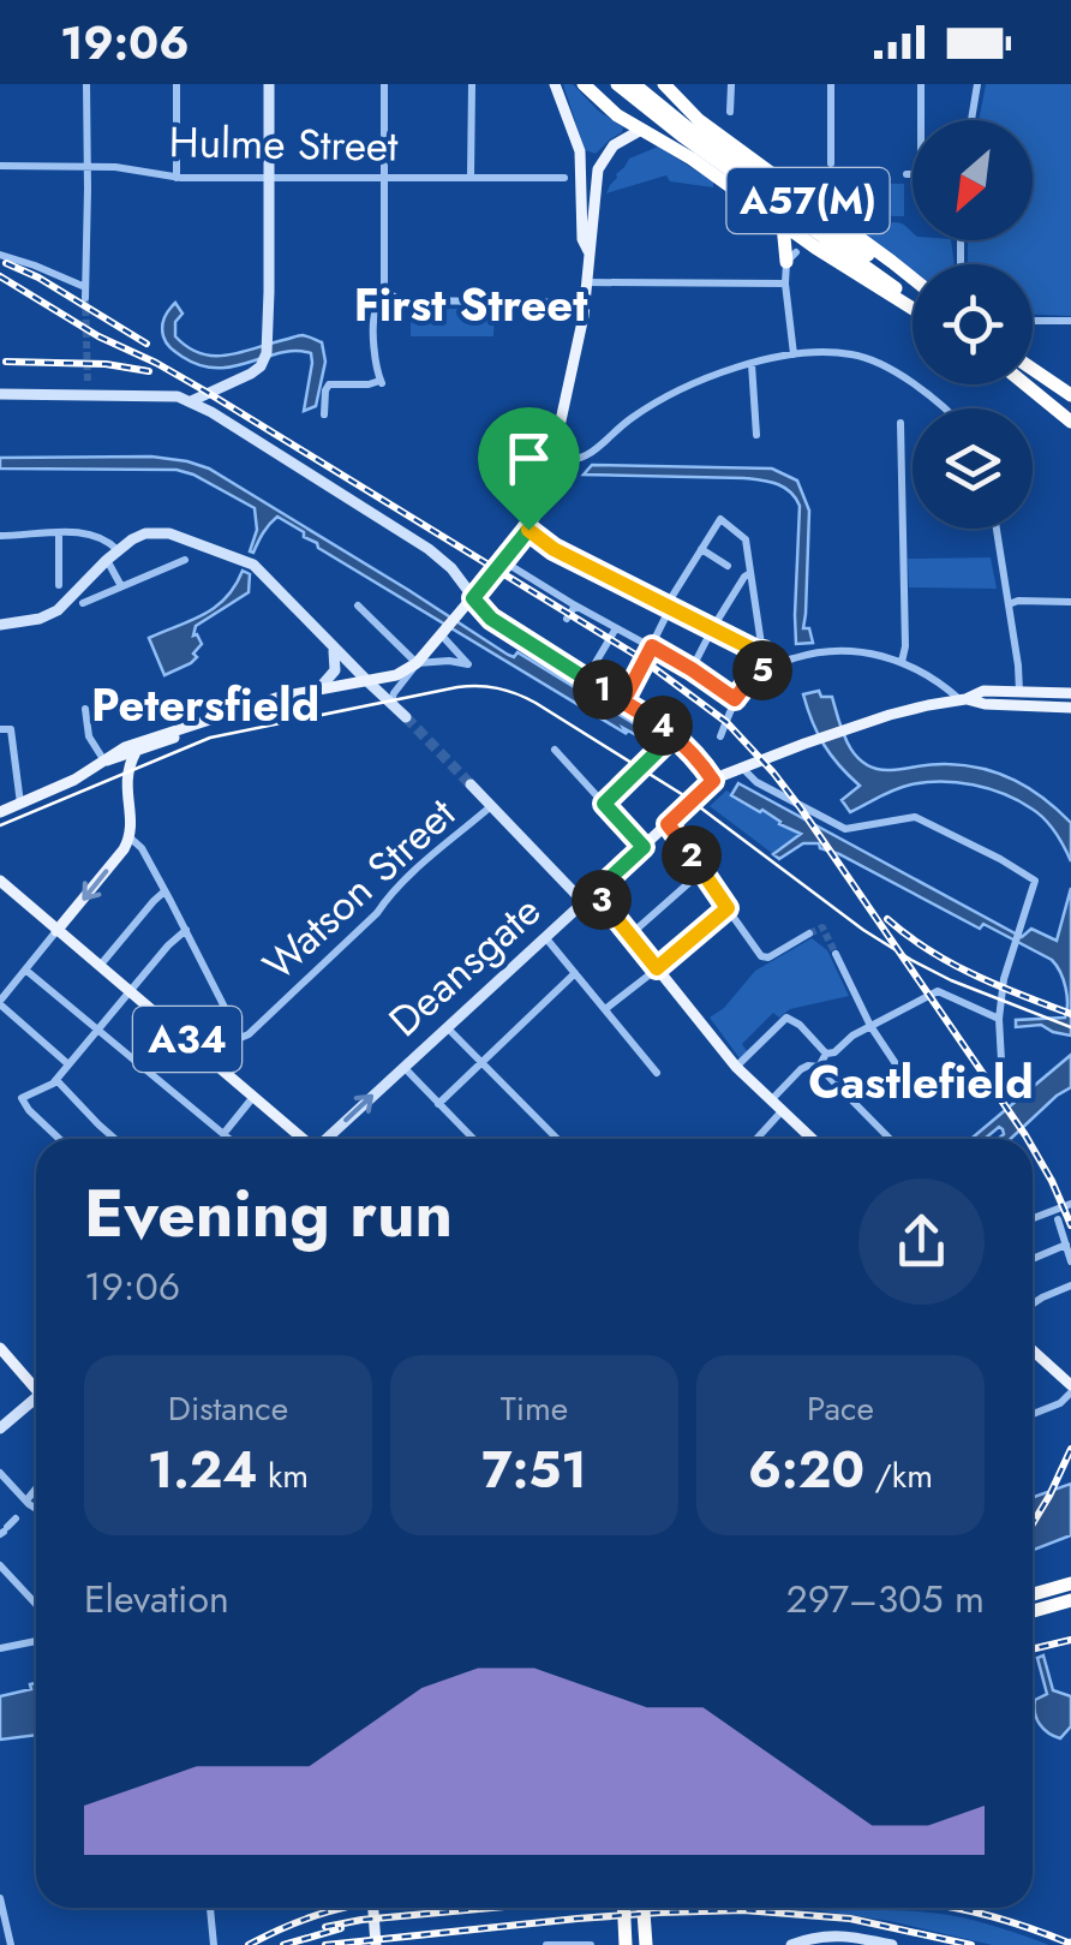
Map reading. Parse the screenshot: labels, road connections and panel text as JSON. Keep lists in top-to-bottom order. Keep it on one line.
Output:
{"streets":{"highway":["A57(M)"],"main road":["Deansgate","A34"],"street":["Hulme Street","Watson Street"]},"crossings":[["Watson Street","A34"]],"districts":["First Street","Petersfield","Castlefield"],"north":"bottom left","page":{"status":"19:06","pins":["5","1","4","2","3"],"heading":["Evening run","19:06"],"stats":[["Distance","1.24 km"],["Time","7:51"],["Pace","6:20 /km"]],"chart":["Elevation","297–305 m"]}}
